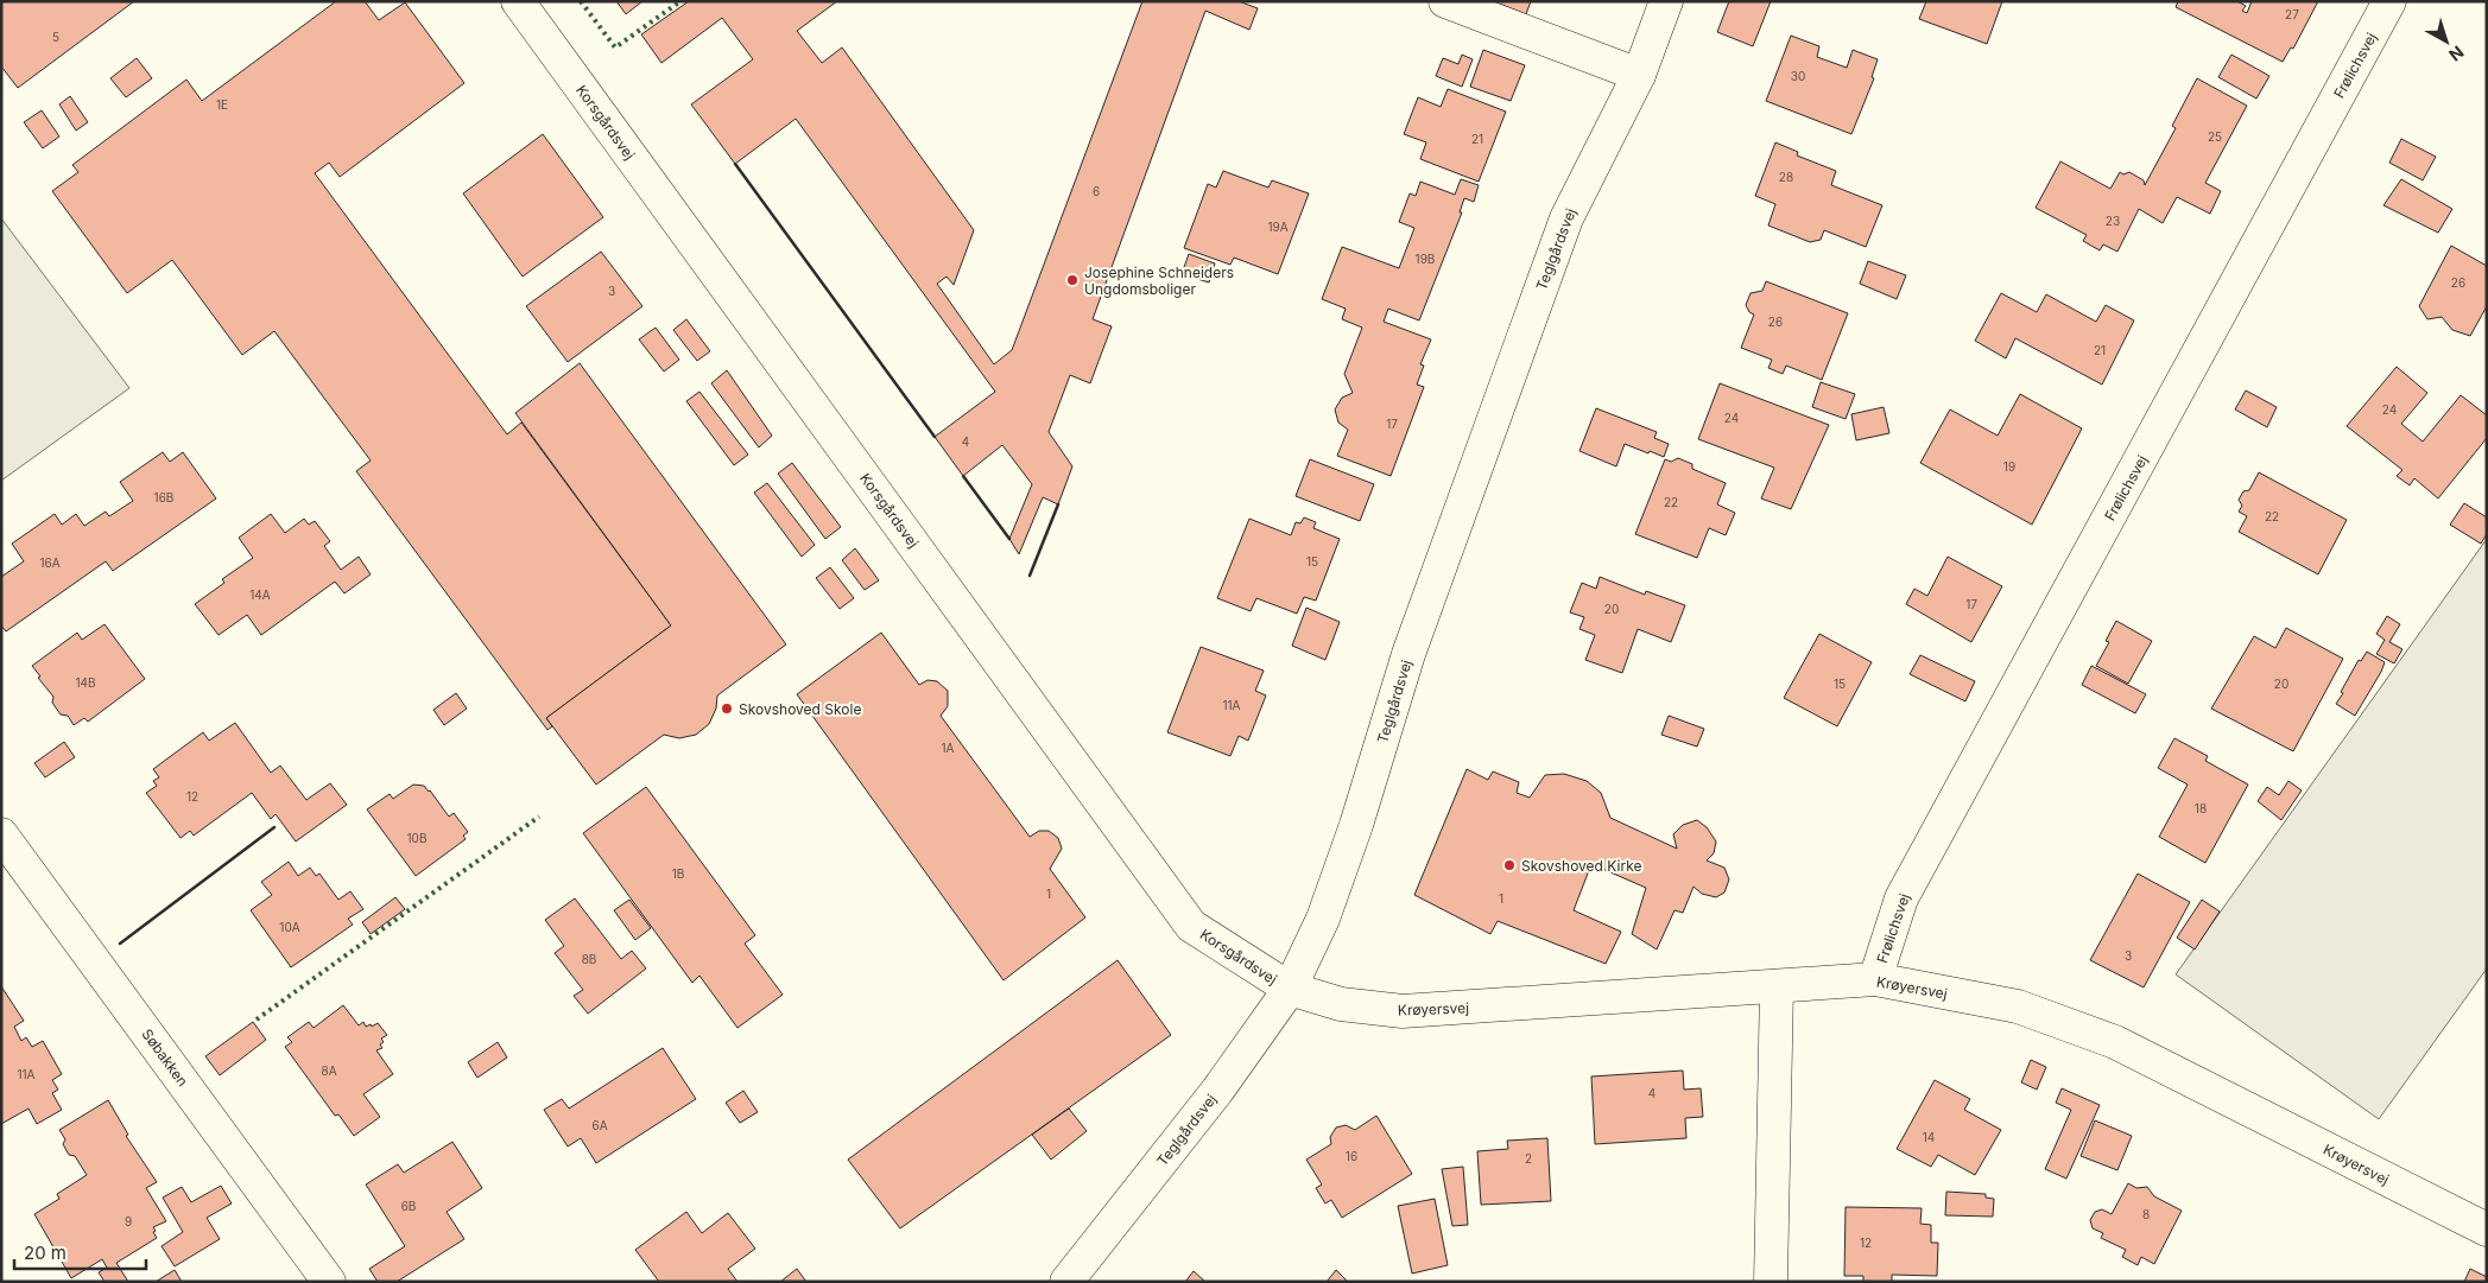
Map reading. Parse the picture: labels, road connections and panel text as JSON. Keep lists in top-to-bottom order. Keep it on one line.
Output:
{"streets":{"street":["Frølichsvej","Korsgårdsvej","Teglgårdsvej","Krøyersvej","Søbakken"]},"crossings":[["Frølichsvej","Krøyersvej"],["Korsgårdsvej","Teglgårdsvej"],["Korsgårdsvej","Krøyersvej"],["Teglgårdsvej","Krøyersvej"]],"places":["Josephine Schneiders Ungdomsboliger","Skovshoved Skole","Skovshoved Kirke"],"house_numbers":["27","5","30","1E","25","21","28","6","23","19A","19B","26","3","26","21","24","24","17","4","19","16B","22","22","15","16A","14A","17","20","14B","15","20","11A","1A","12","18","10B","1B","1","1","10A","3","8B","8A","11A","4","6A","14","16","2","6B","8","9","12"],"scale_bar":"20 m","north":"bottom right"}
